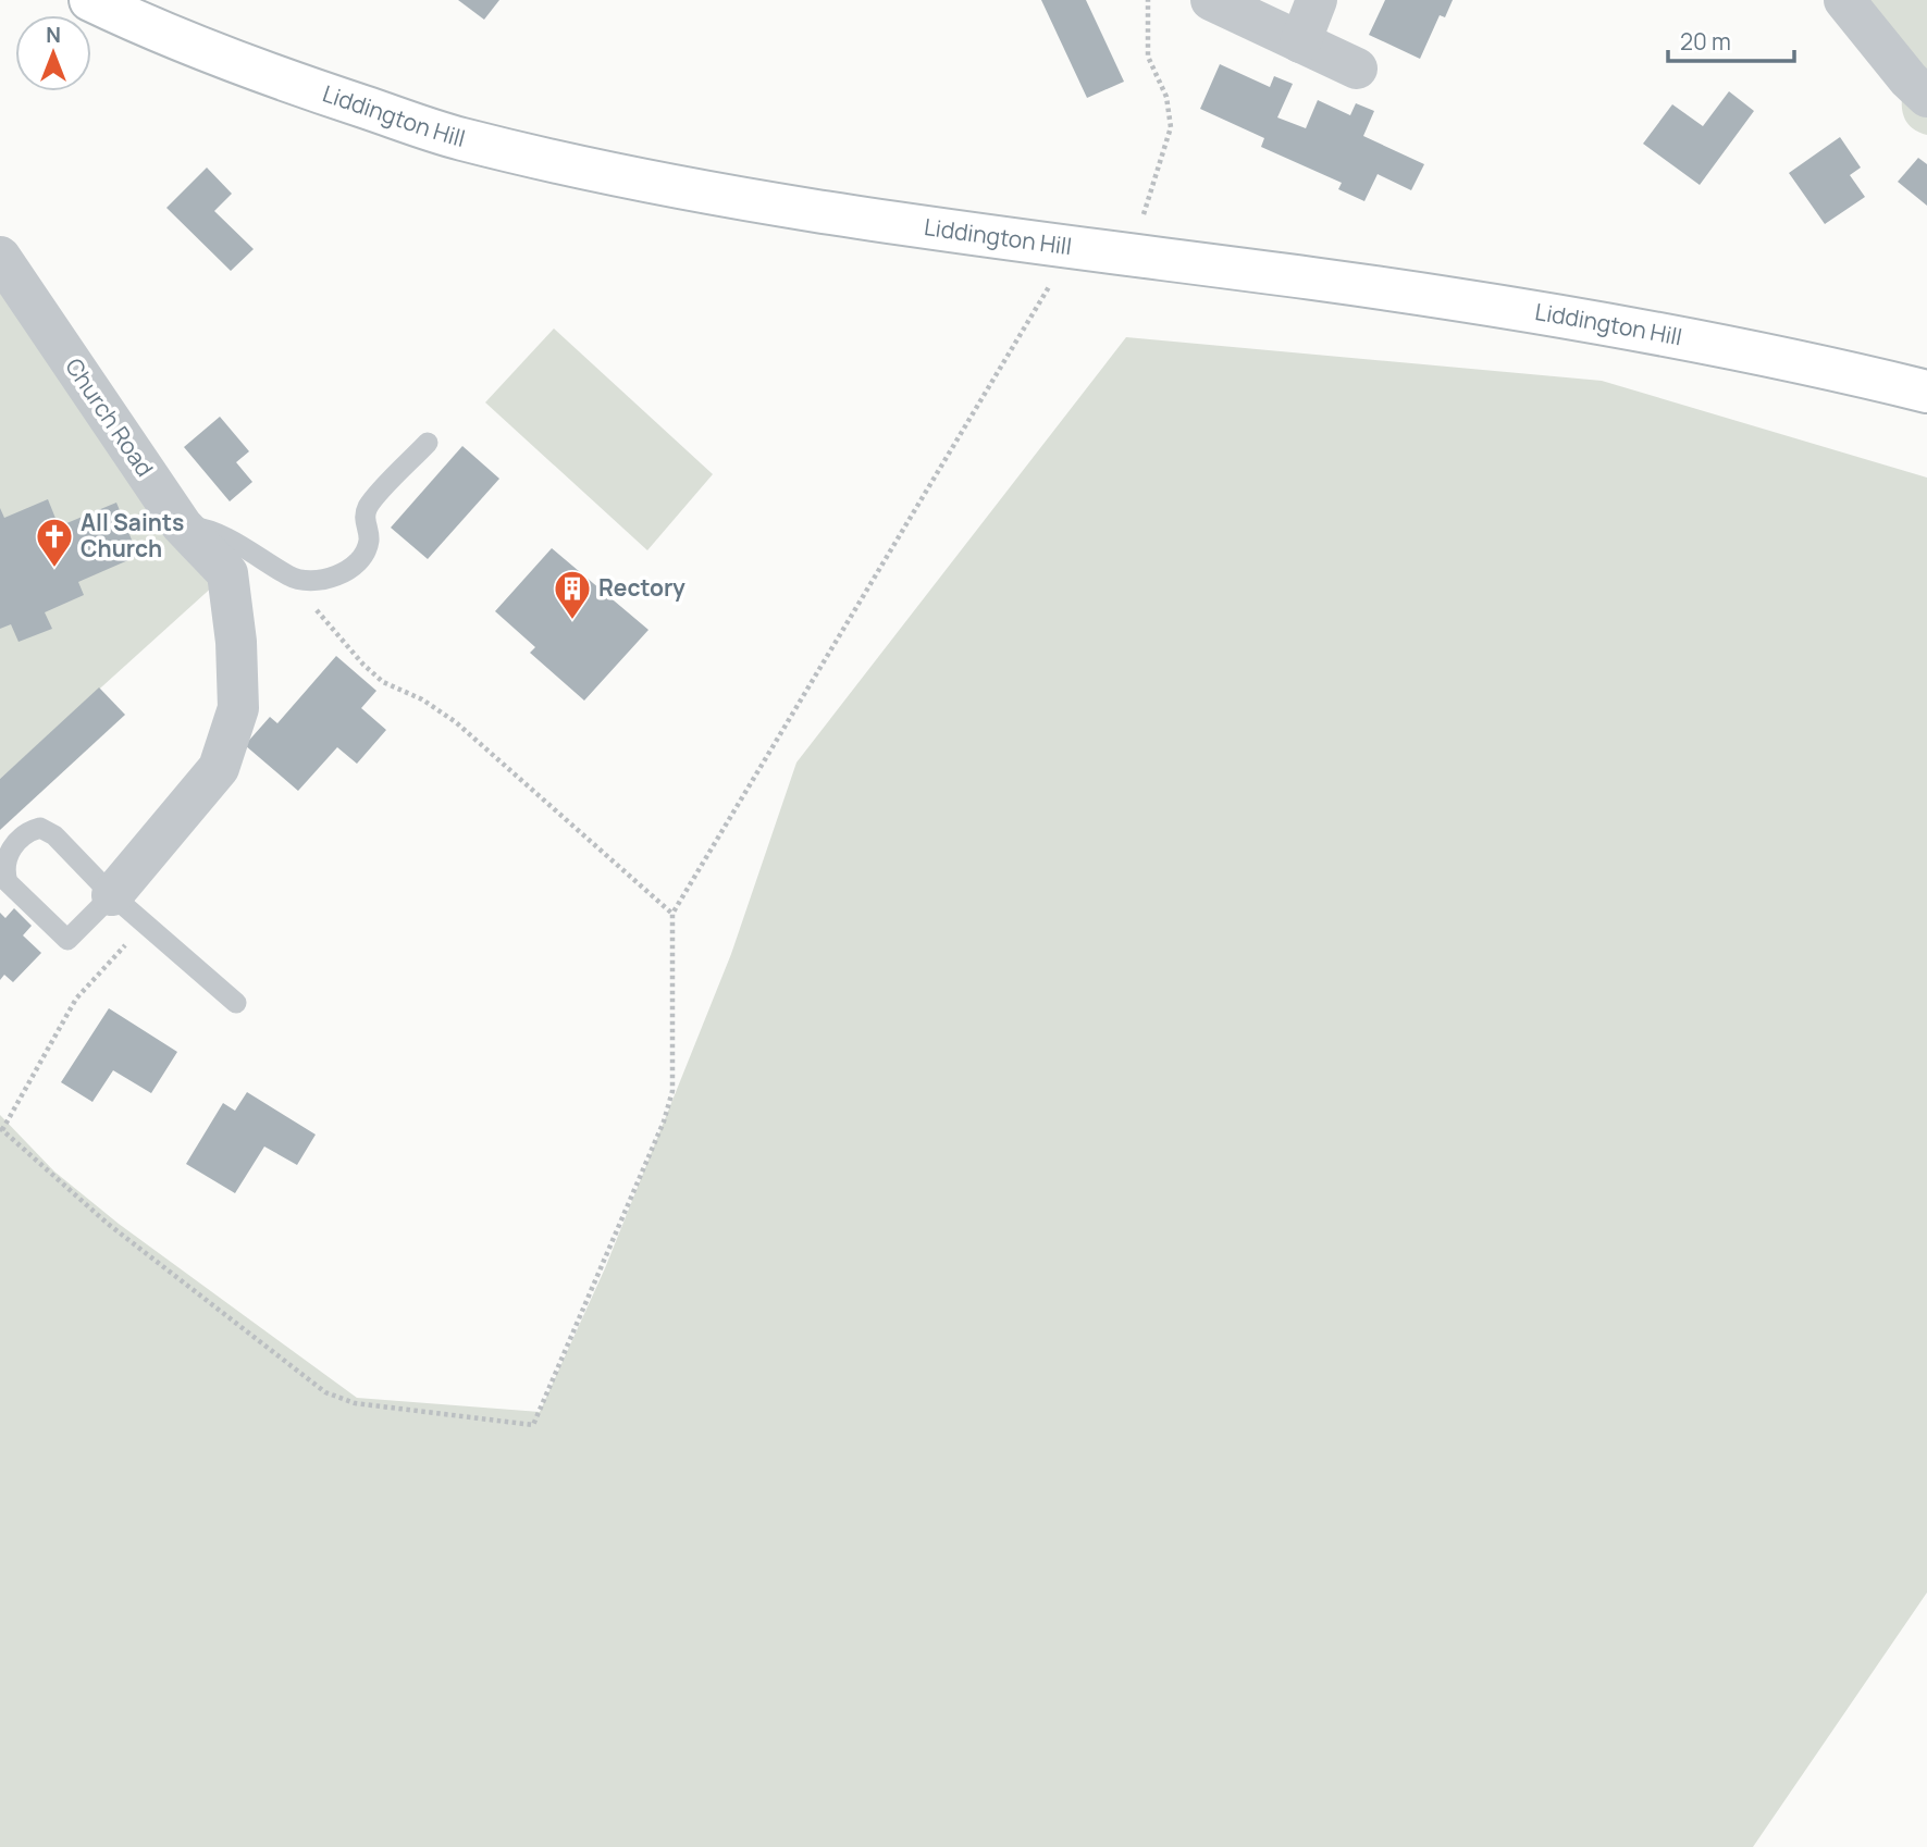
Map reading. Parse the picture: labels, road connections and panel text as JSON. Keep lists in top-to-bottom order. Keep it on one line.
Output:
{"streets":{"main road":["Liddington Hill"],"street":["Church Road"]},"places":{"church":["All Saints Church"],"building":["Rectory"]},"scale_bar":"20 m","north":"top"}
